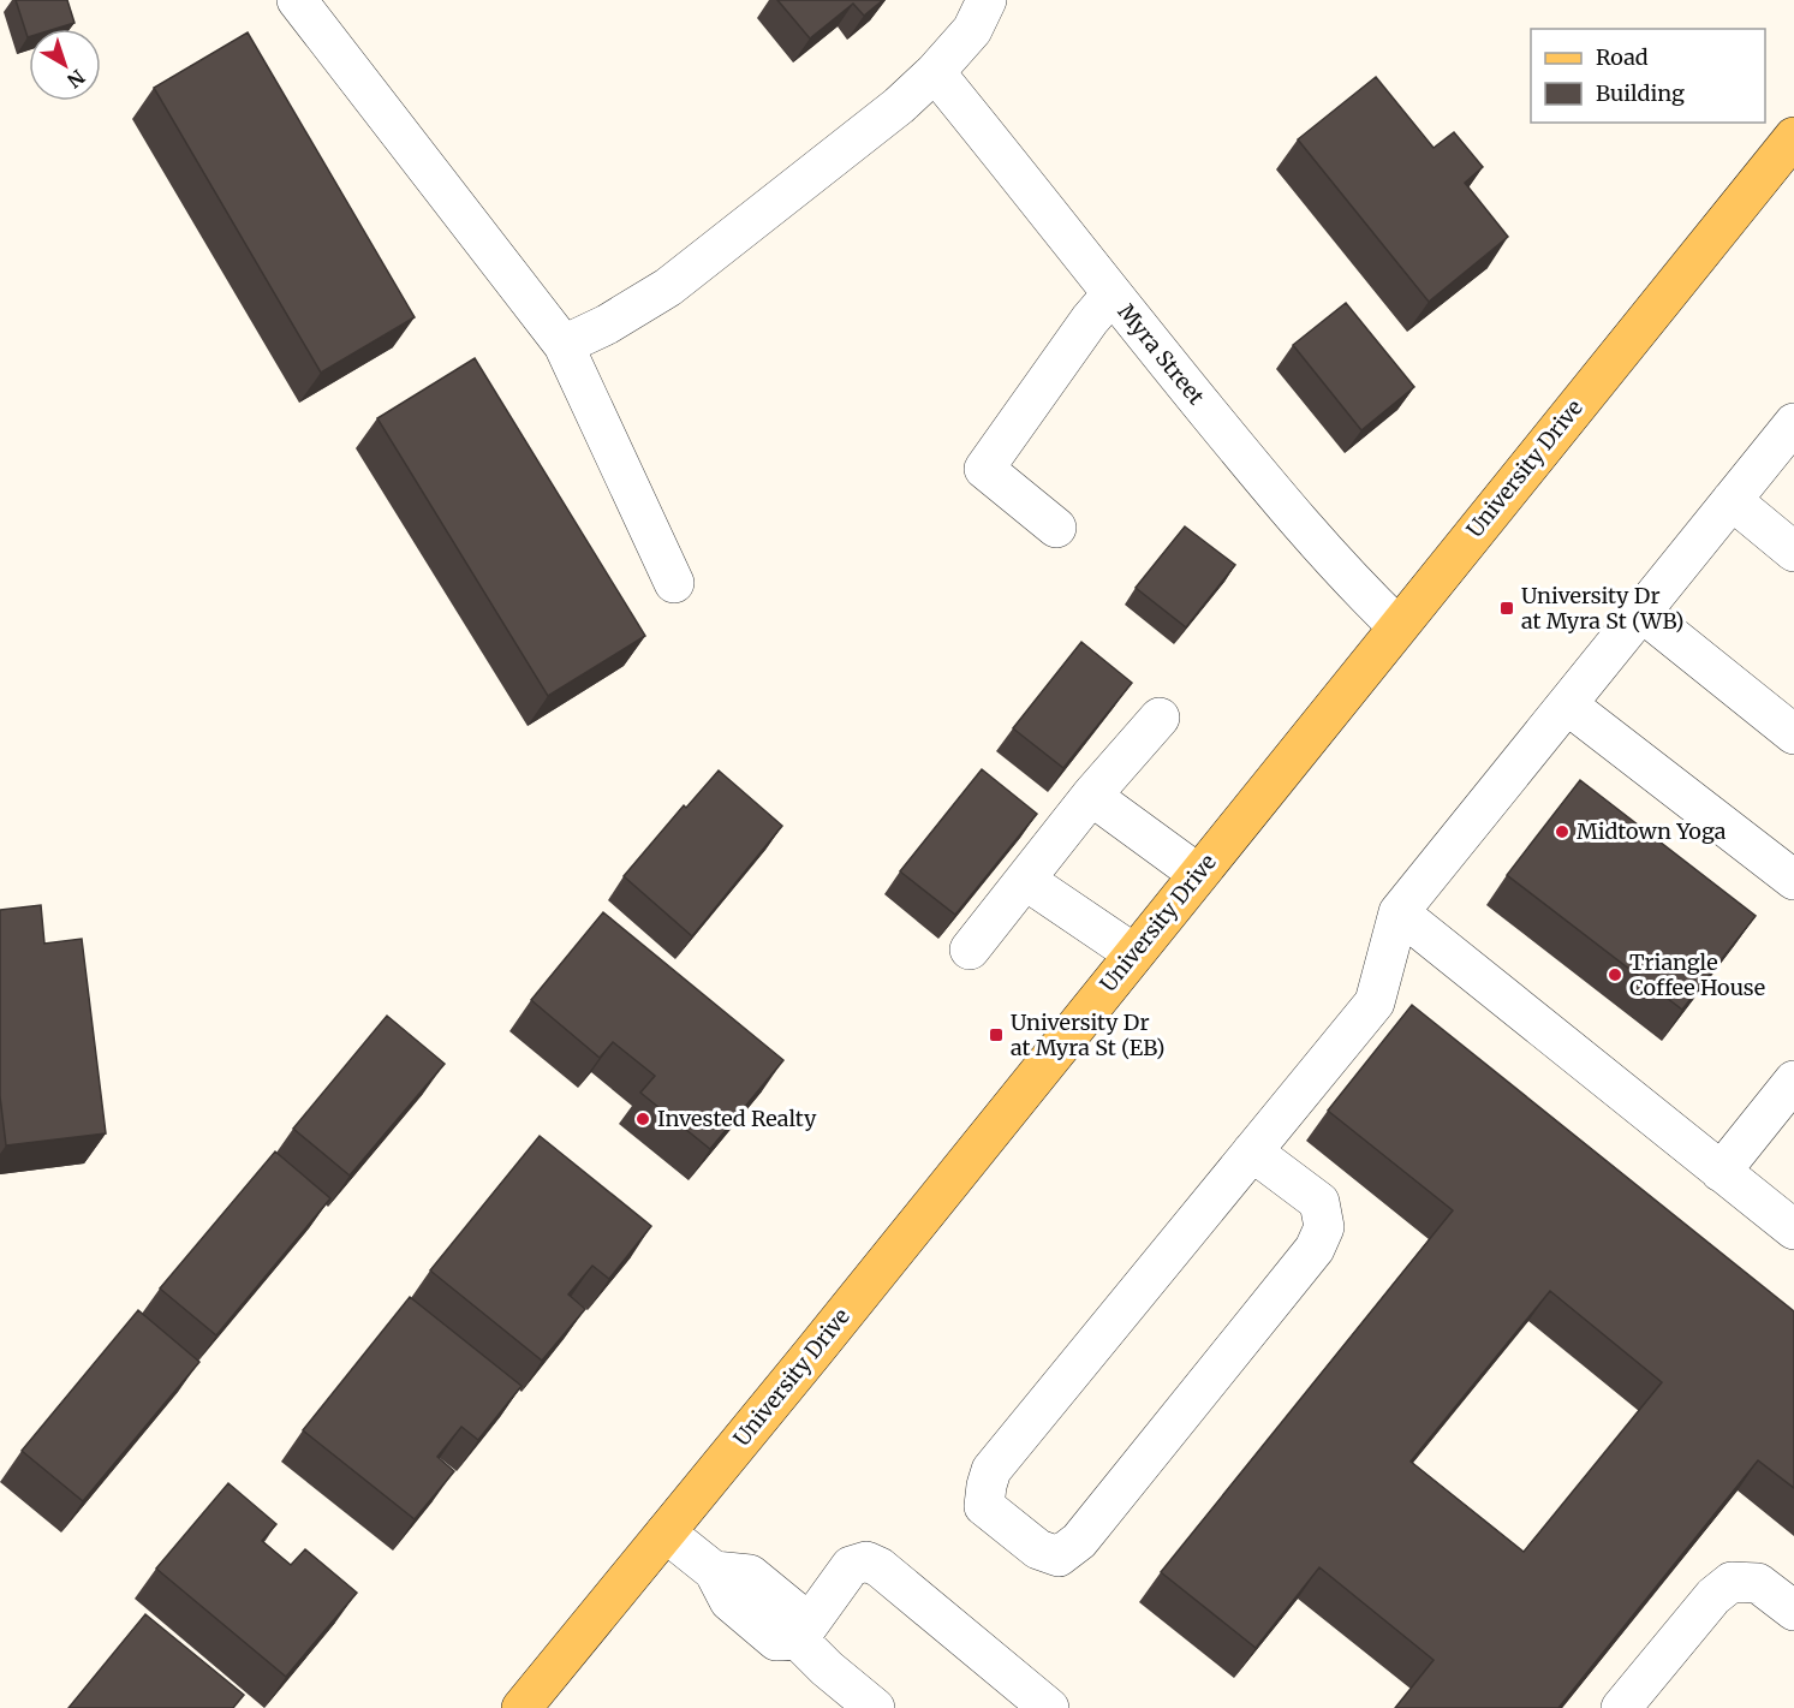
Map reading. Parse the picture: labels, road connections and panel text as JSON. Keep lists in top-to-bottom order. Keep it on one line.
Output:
{"streets":{"main road":["University Drive"],"street":["Myra Street"]},"crossings":[["Myra Street","University Drive"]],"places":{"transit":["University Dr at Myra St (WB)","University Dr at Myra St (EB)"],"other":["Midtown Yoga","Triangle Coffee House","Invested Realty"]},"legend":["Road","Building"],"north":"bottom right"}
